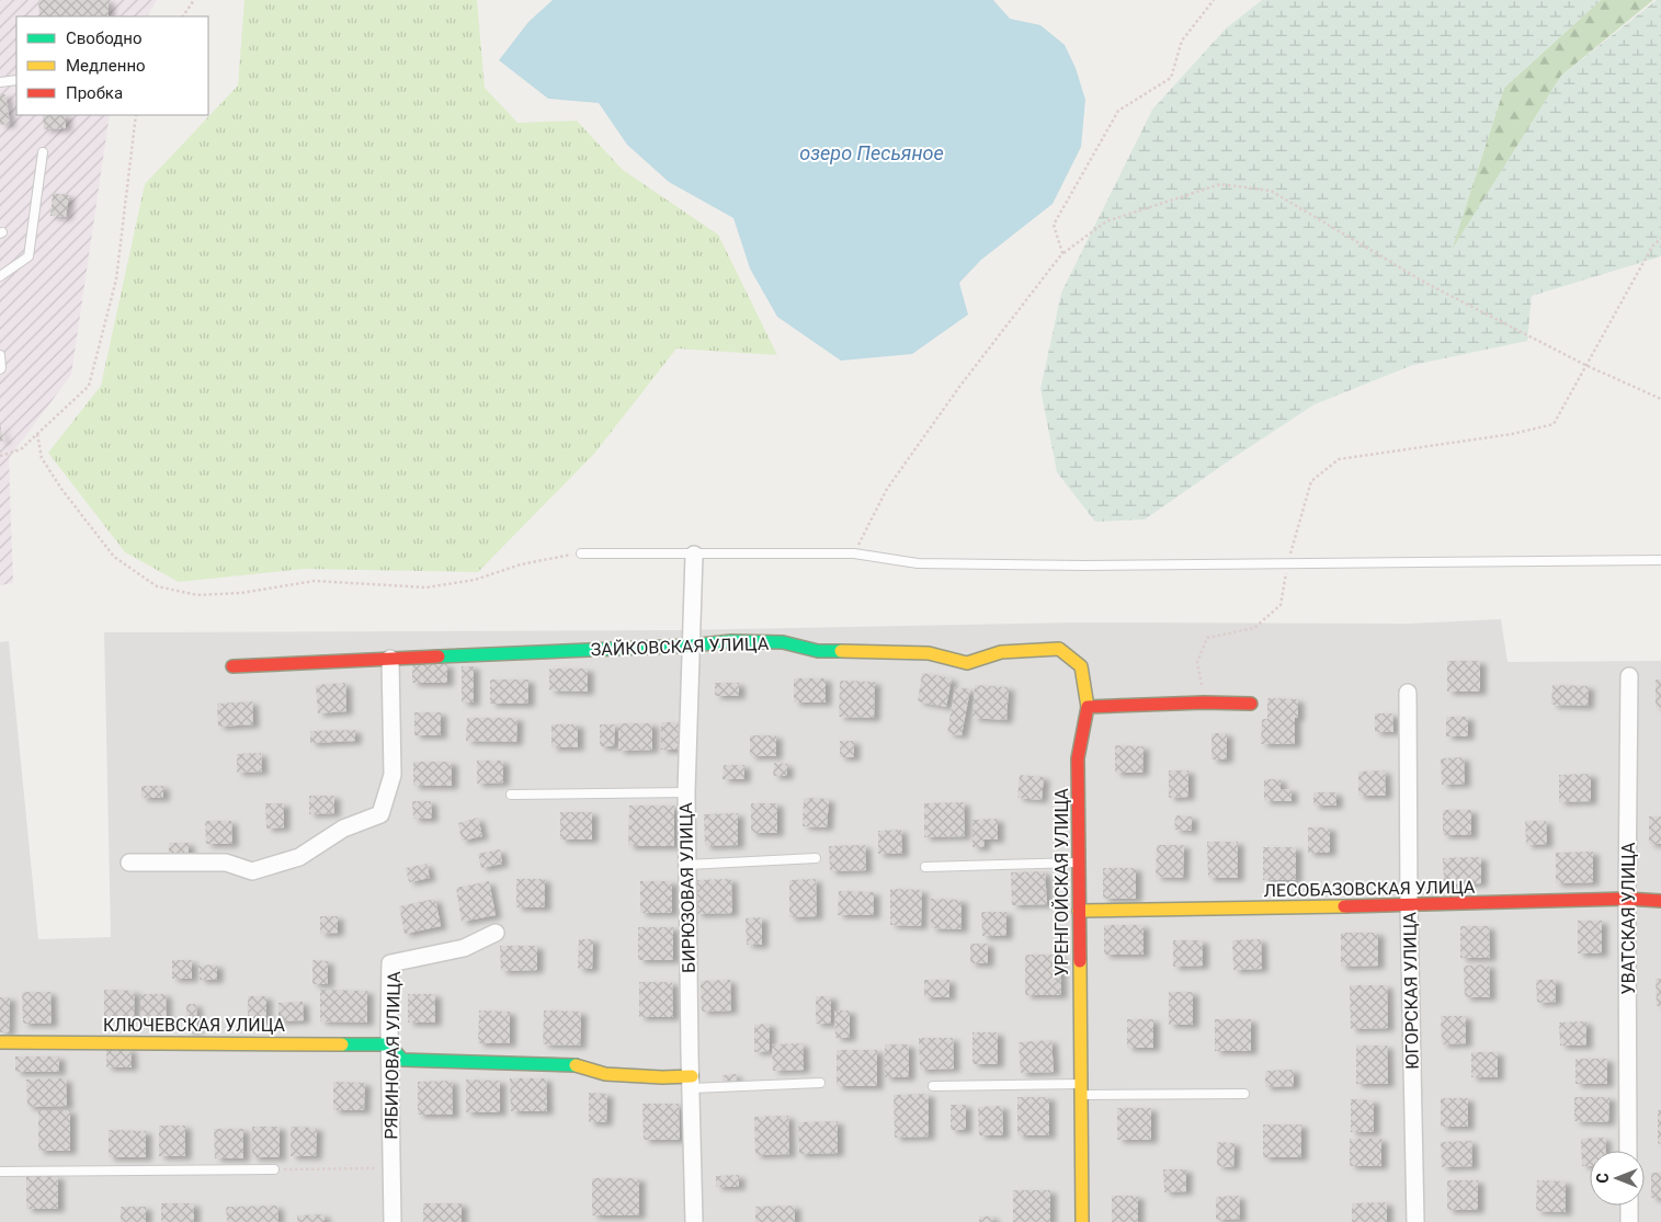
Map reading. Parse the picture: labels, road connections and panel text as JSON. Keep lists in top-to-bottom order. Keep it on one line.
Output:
{"streets":{"street":["ЗАЙКОВСКАЯ УЛИЦА","УРЕНГОЙСКАЯ УЛИЦА","БИРЮЗОВАЯ УЛИЦА","ЛЕСОБАЗОВСКАЯ УЛИЦА","УВАТСКАЯ УЛИЦА","ЮГОРСКАЯ УЛИЦА","КЛЮЧЕВСКАЯ УЛИЦА","РЯБИНОВАЯ УЛИЦА"]},"crossings":[["ЗАЙКОВСКАЯ УЛИЦА","УРЕНГОЙСКАЯ УЛИЦА"],["ЗАЙКОВСКАЯ УЛИЦА","БИРЮЗОВАЯ УЛИЦА"],["УРЕНГОЙСКАЯ УЛИЦА","ЛЕСОБАЗОВСКАЯ УЛИЦА"],["ЛЕСОБАЗОВСКАЯ УЛИЦА","УВАТСКАЯ УЛИЦА"],["ЛЕСОБАЗОВСКАЯ УЛИЦА","ЮГОРСКАЯ УЛИЦА"],["КЛЮЧЕВСКАЯ УЛИЦА","РЯБИНОВАЯ УЛИЦА"]],"water":["озеро Песьяное"],"legend":["Свободно","Медленно","Пробка"],"north":"left"}
